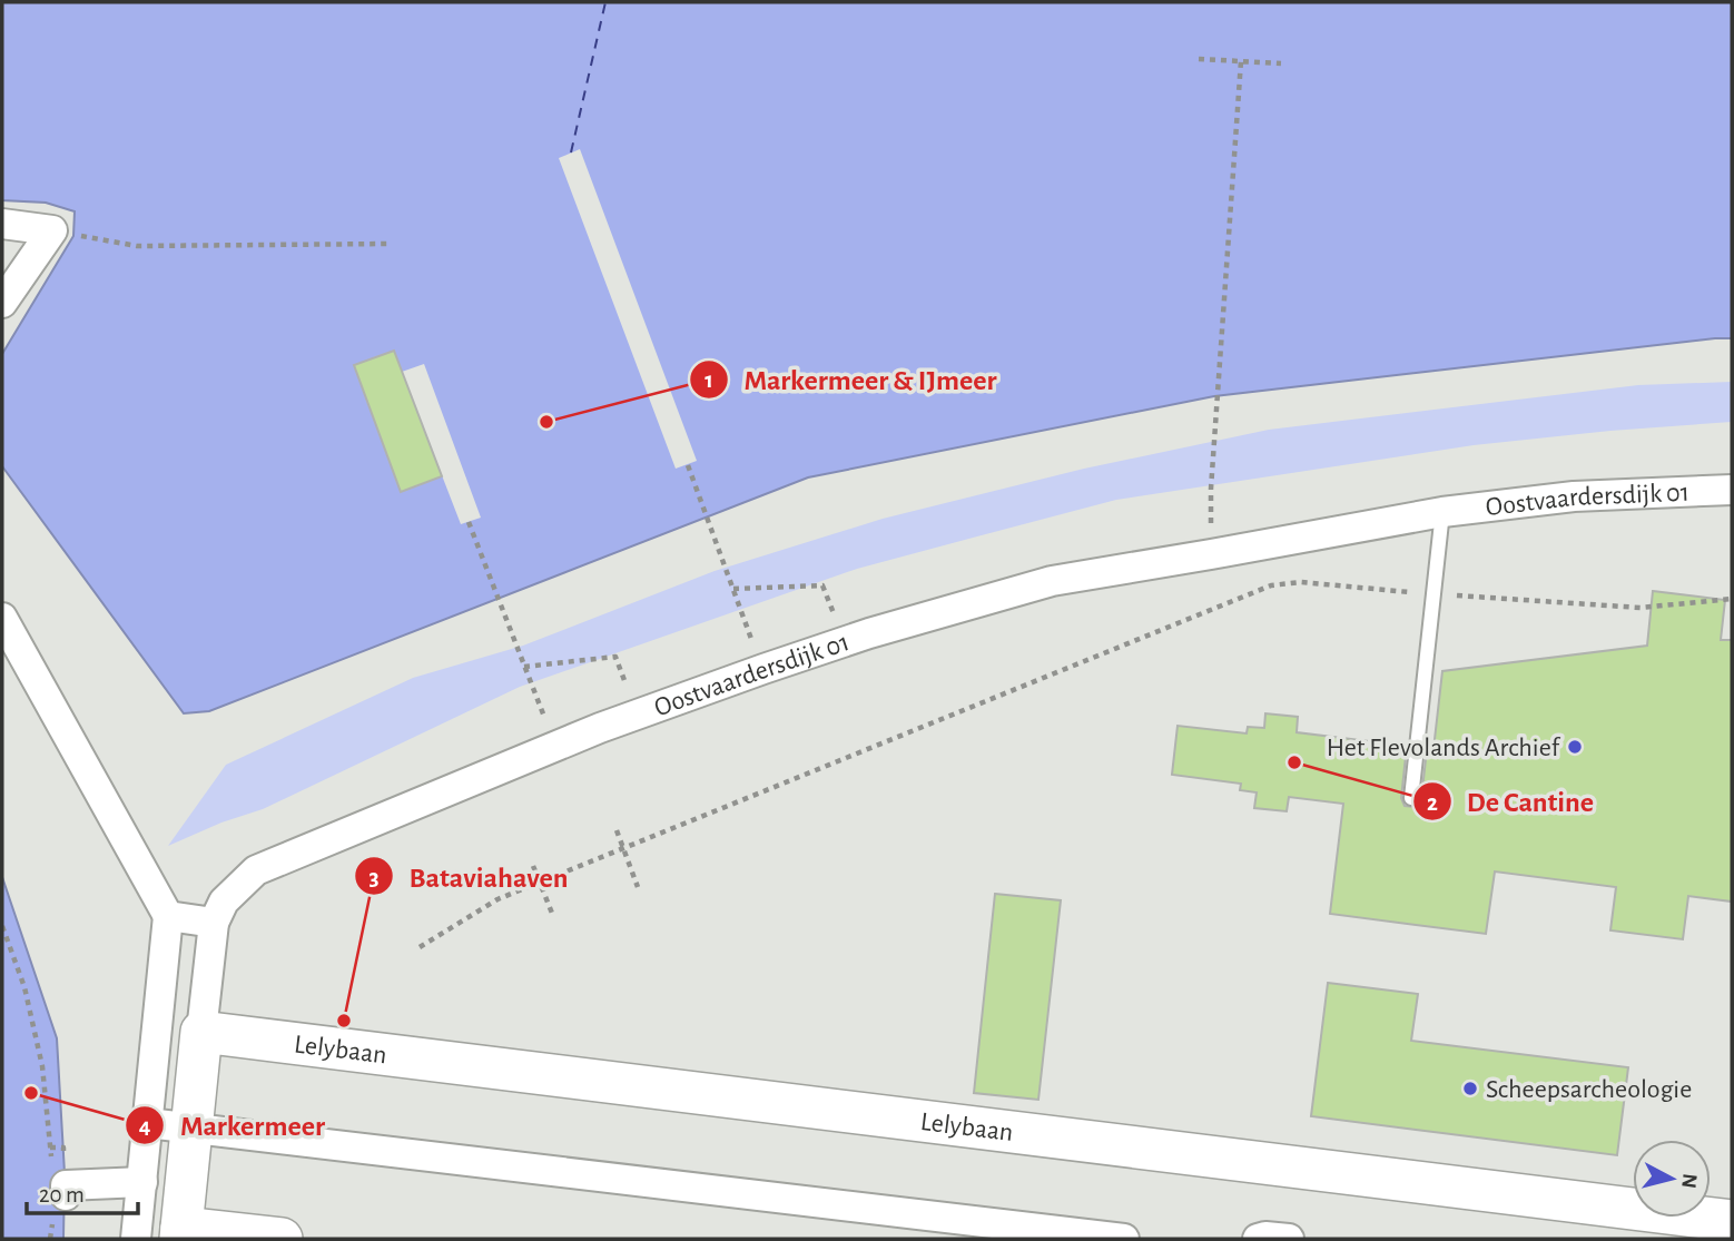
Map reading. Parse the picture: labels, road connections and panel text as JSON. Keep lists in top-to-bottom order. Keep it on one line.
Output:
{"streets":{"street":["Oostvaardersdijk 01","Lelybaan"]},"crossings":[["Oostvaardersdijk 01","Lelybaan"]],"places":["Markermeer & IJmeer","Het Flevolands Archief","De Cantine","Bataviahaven","Scheepsarcheologie","Markermeer"],"scale_bar":"20 m","north":"right"}
